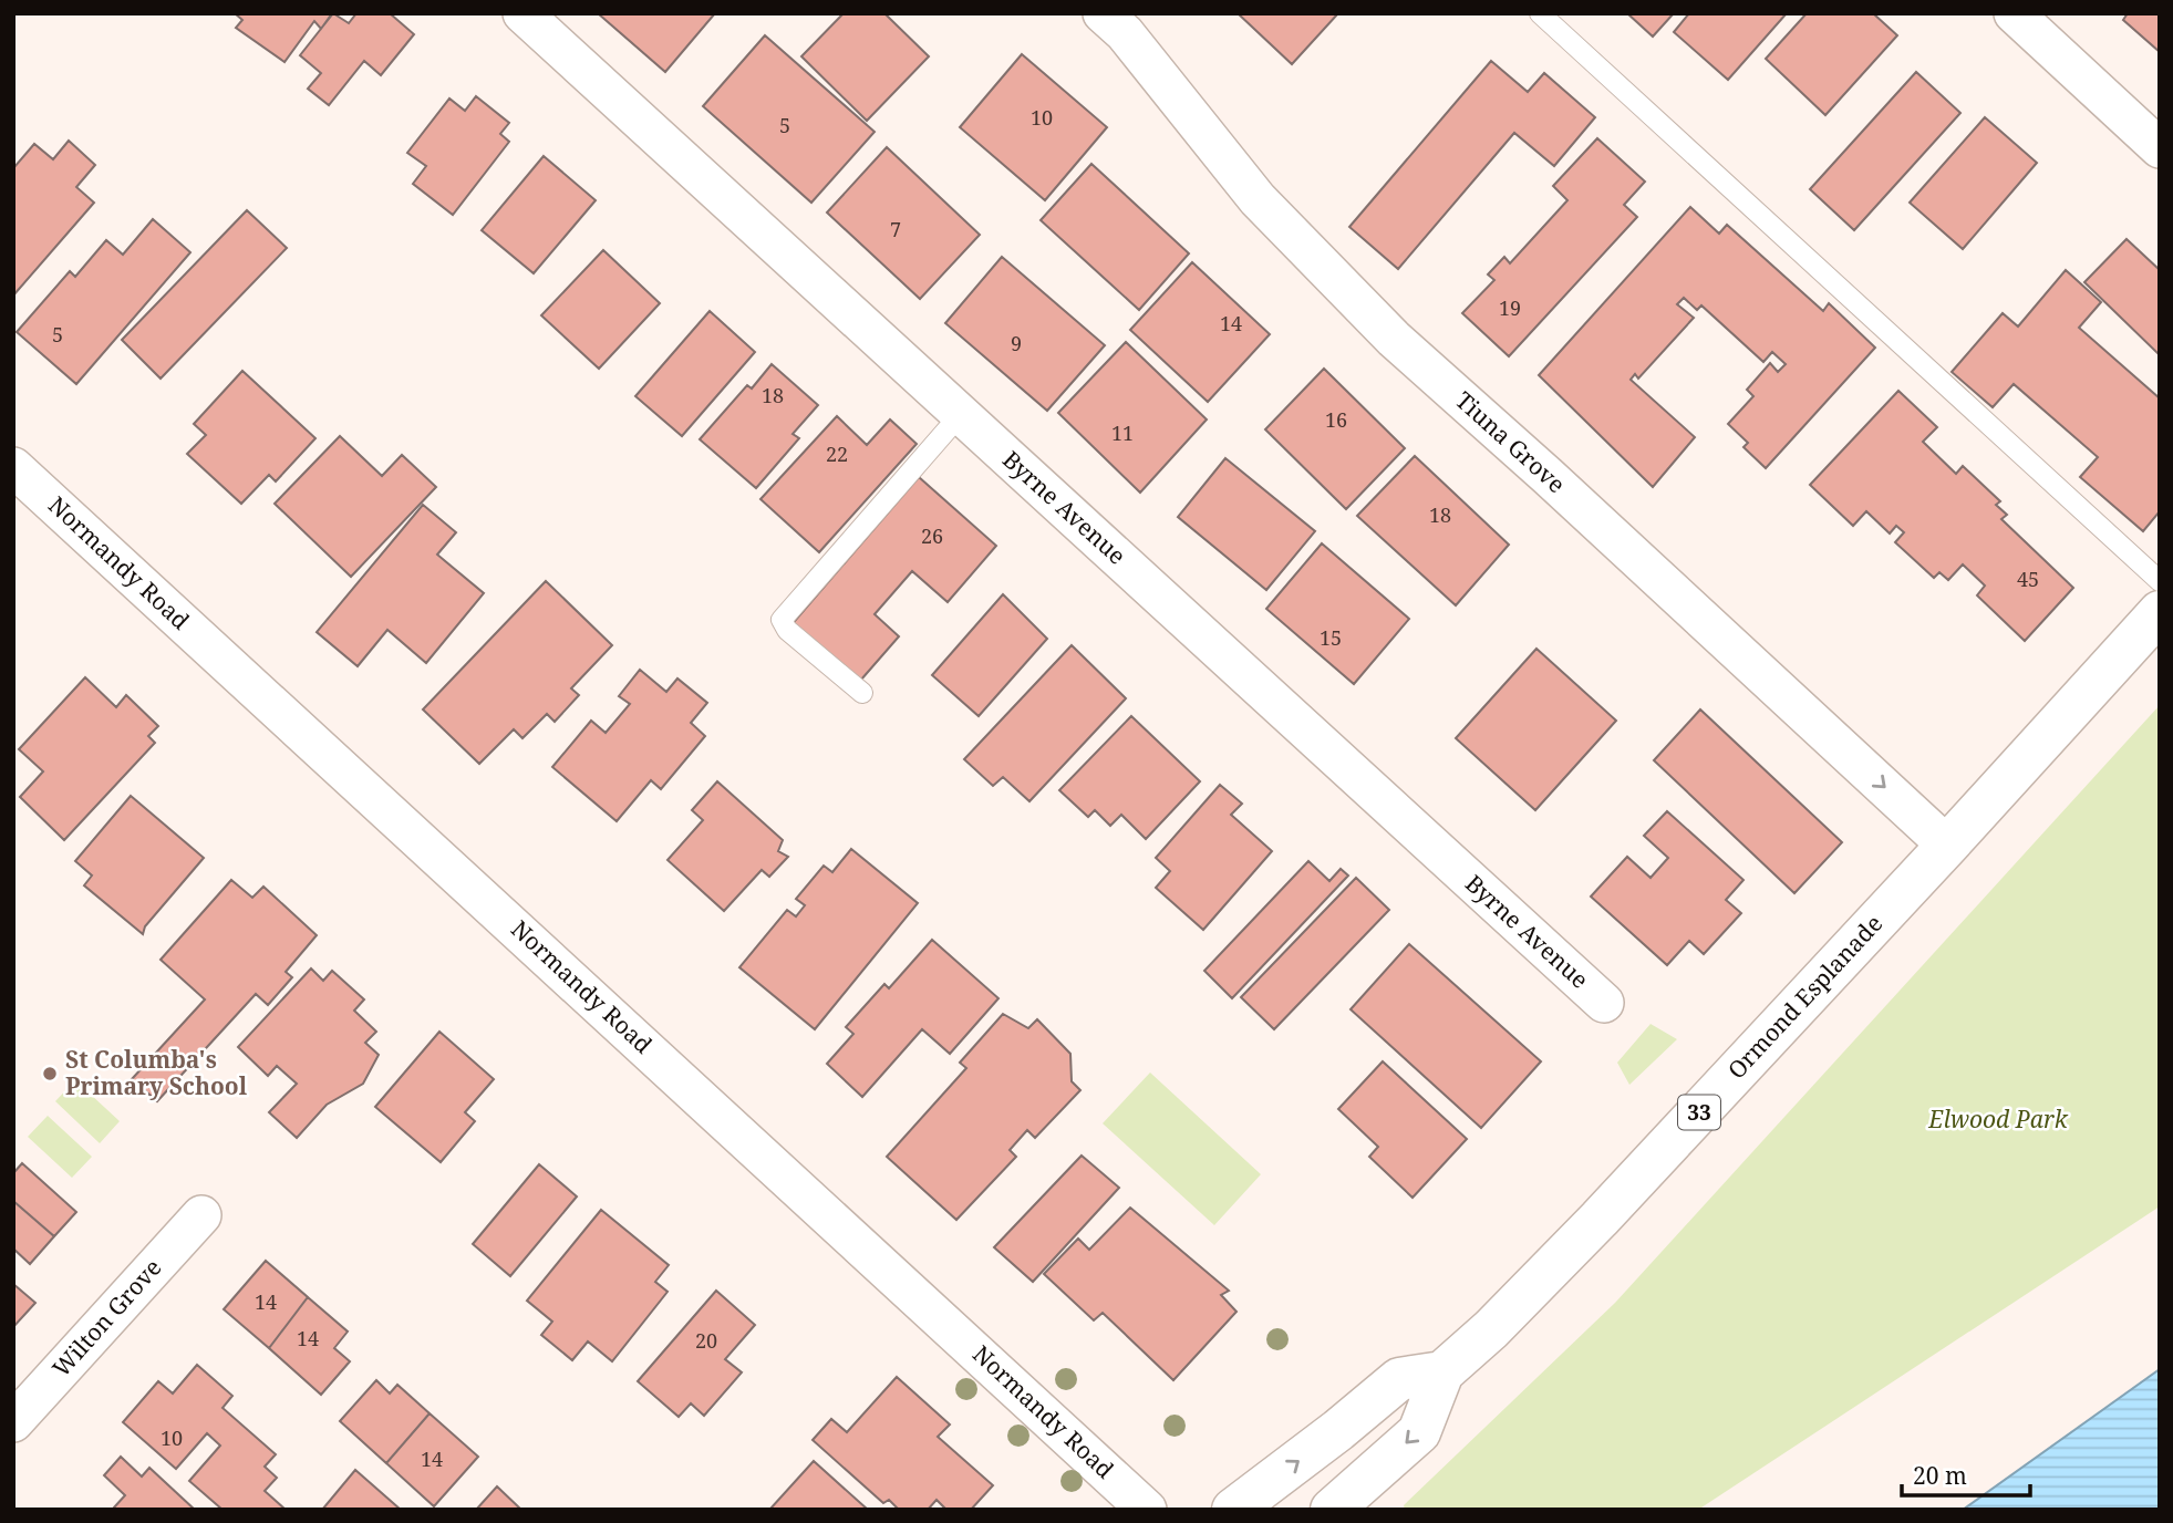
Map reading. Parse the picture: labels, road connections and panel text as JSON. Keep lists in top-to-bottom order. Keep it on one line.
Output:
{"streets":{"main road":["Ormond Esplanade","33"],"street":["Tiuna Grove","Byrne Avenue","Normandy Road","Wilton Grove"]},"crossings":[["Tiuna Grove","Ormond Esplanade"]],"one_way":["Tiuna Grove"],"parks":["Elwood Park"],"places":["St Columba's Primary School"],"house_numbers":["10","5","7","19","14","5","9","18","16","11","22","18","26","45","15","14","14","20","10","14"],"scale_bar":"20 m"}
